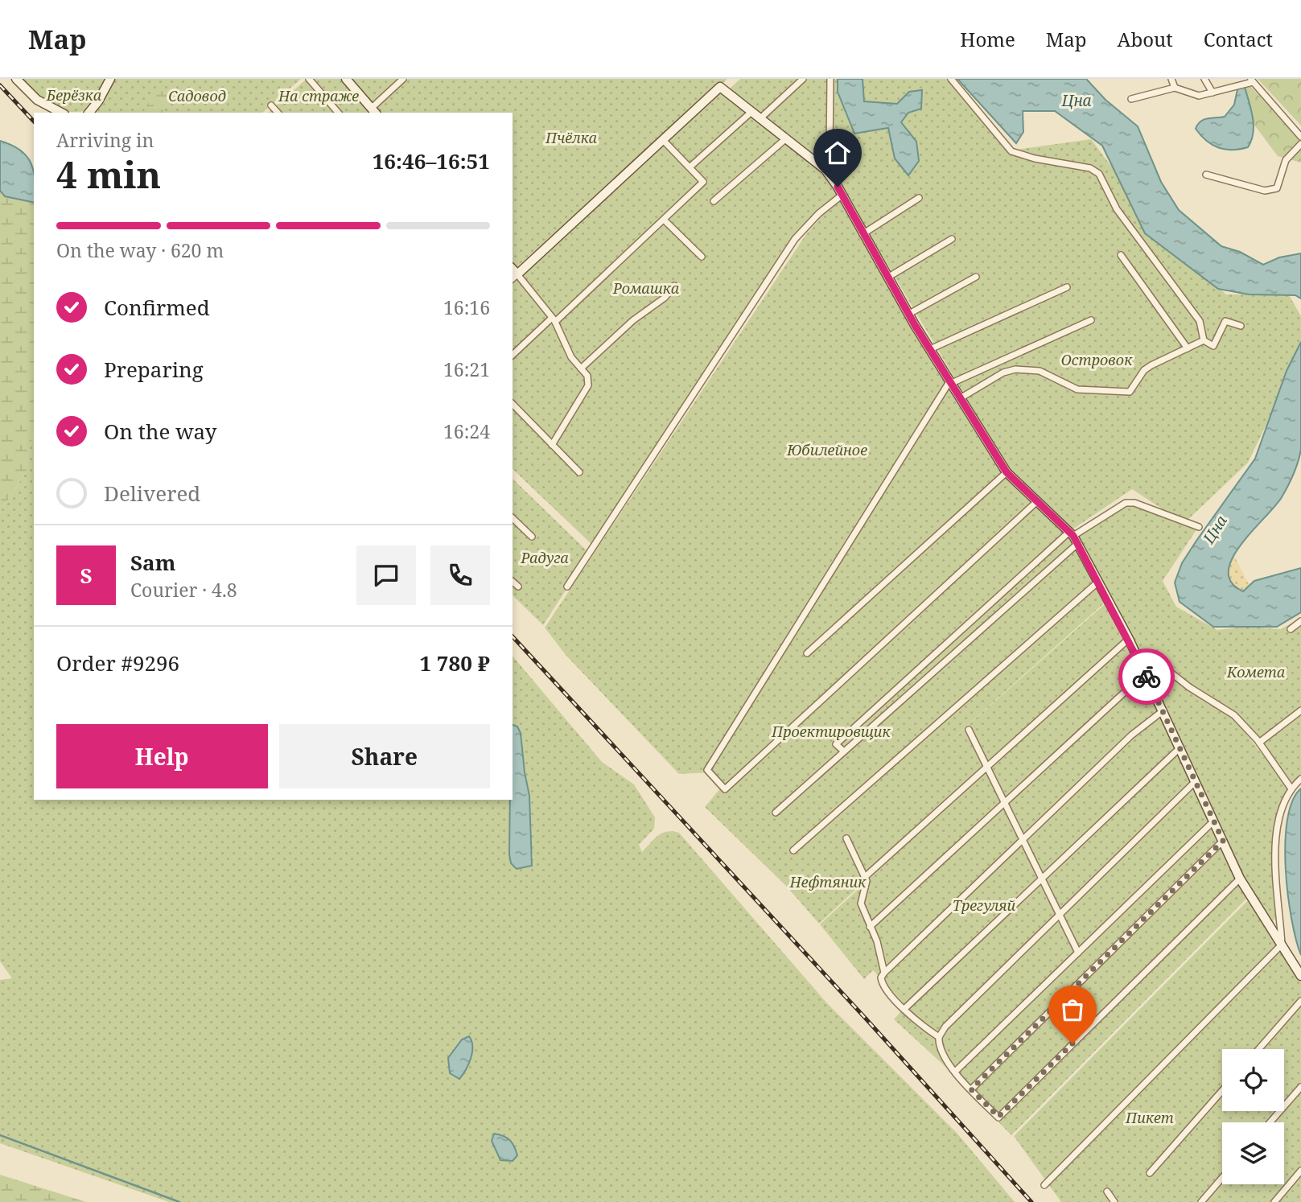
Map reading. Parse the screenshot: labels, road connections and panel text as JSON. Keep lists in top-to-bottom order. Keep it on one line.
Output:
{"water":["Цна"],"parks":["Берёзка","Садовод","На страже","Пчёлка","Ромашка","Островок","Юбилейное","Радуга","Комета","Проектировщик","Нефтяник","Трегуляй","Пикет"],"page":{"header":"Map","nav":["Home","Map","About","Contact"],"heading":["4 min","Arriving in","16:46–16:51"],"panel":["Sam","Courier · 4.8","Order #9296","1 780 ₽"],"bar":"On the way · 620 m","list":[["Confirmed","16:16"],["Preparing","16:21"],["On the way","16:24"],"Delivered"],"round":"S","buttons":["Help","Share"]}}
